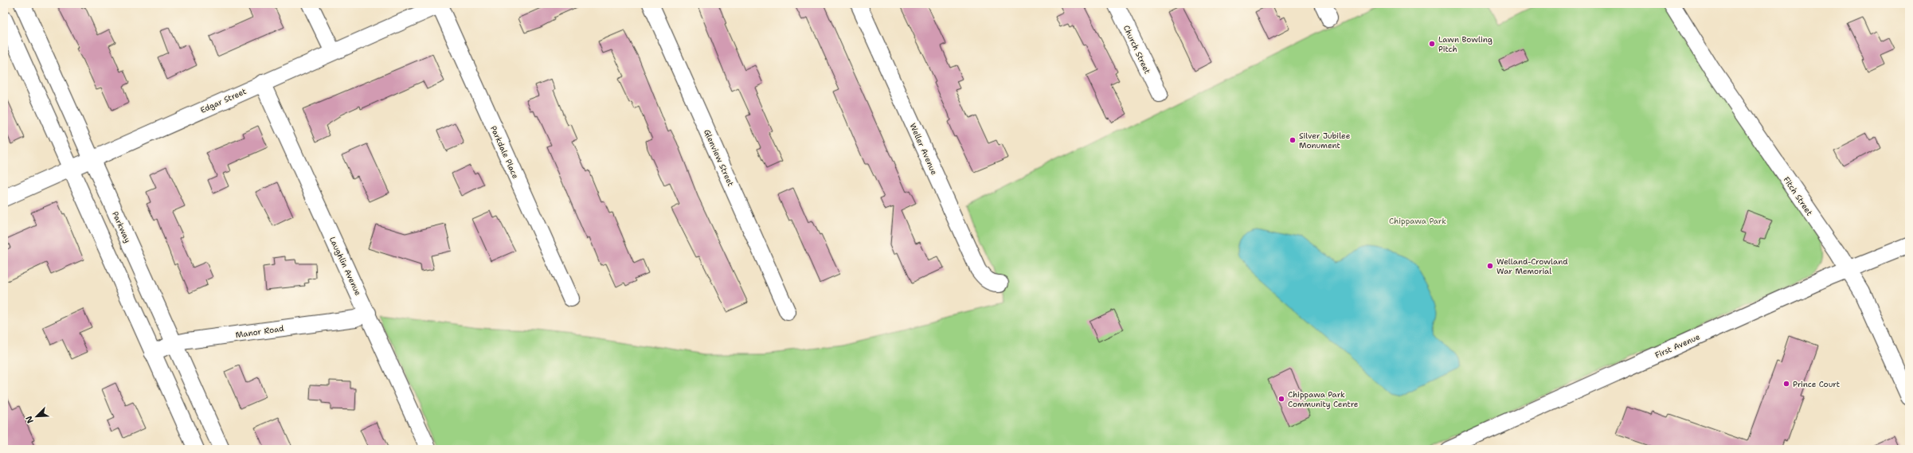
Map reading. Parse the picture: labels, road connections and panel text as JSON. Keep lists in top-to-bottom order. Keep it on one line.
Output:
{"streets":{"street":["Church Street","Edgar Street","Weller Avenue","Parkdale Place","Glenview Street","Fitch Street","Parkway","Laughlin Avenue","Manor Road","First Avenue"]},"crossings":[["Edgar Street","Parkdale Place"],["Edgar Street","Parkway"],["Edgar Street","Laughlin Avenue"],["Fitch Street","First Avenue"],["Parkway","Manor Road"],["Laughlin Avenue","Manor Road"]],"parks":["Chippawa Park"],"places":["Lawn Bowling Pitch","Silver Jubilee Monument","Welland-Crowland War Memorial","Prince Court","Chippawa Park Community Centre"],"north":"bottom left"}
